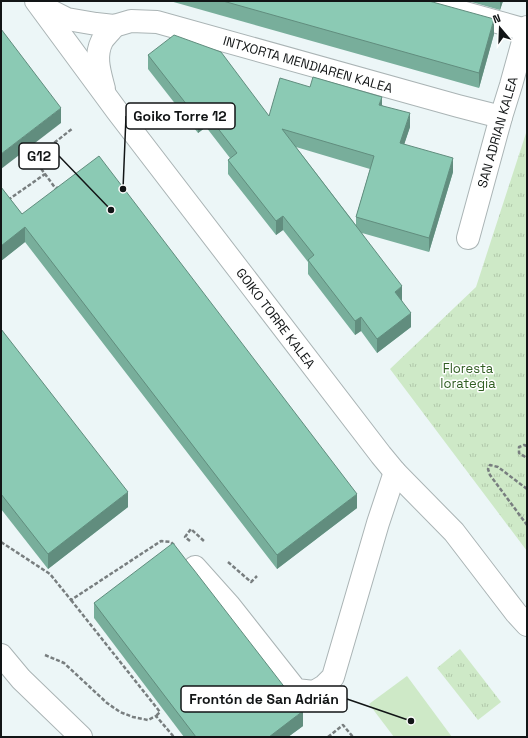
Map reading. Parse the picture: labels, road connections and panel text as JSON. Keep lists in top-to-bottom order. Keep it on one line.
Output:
{"streets":{"street":["INTXORTA MENDIAREN KALEA","SAN ADRIAN KALEA","GOIKO TORRE KALEA"]},"crossings":[["INTXORTA MENDIAREN KALEA","SAN ADRIAN KALEA"],["INTXORTA MENDIAREN KALEA","GOIKO TORRE KALEA"]],"parks":["Floresta lorategia"],"places":["Goiko Torre 12","G12","Frontón de San Adrián"],"north":"top"}
